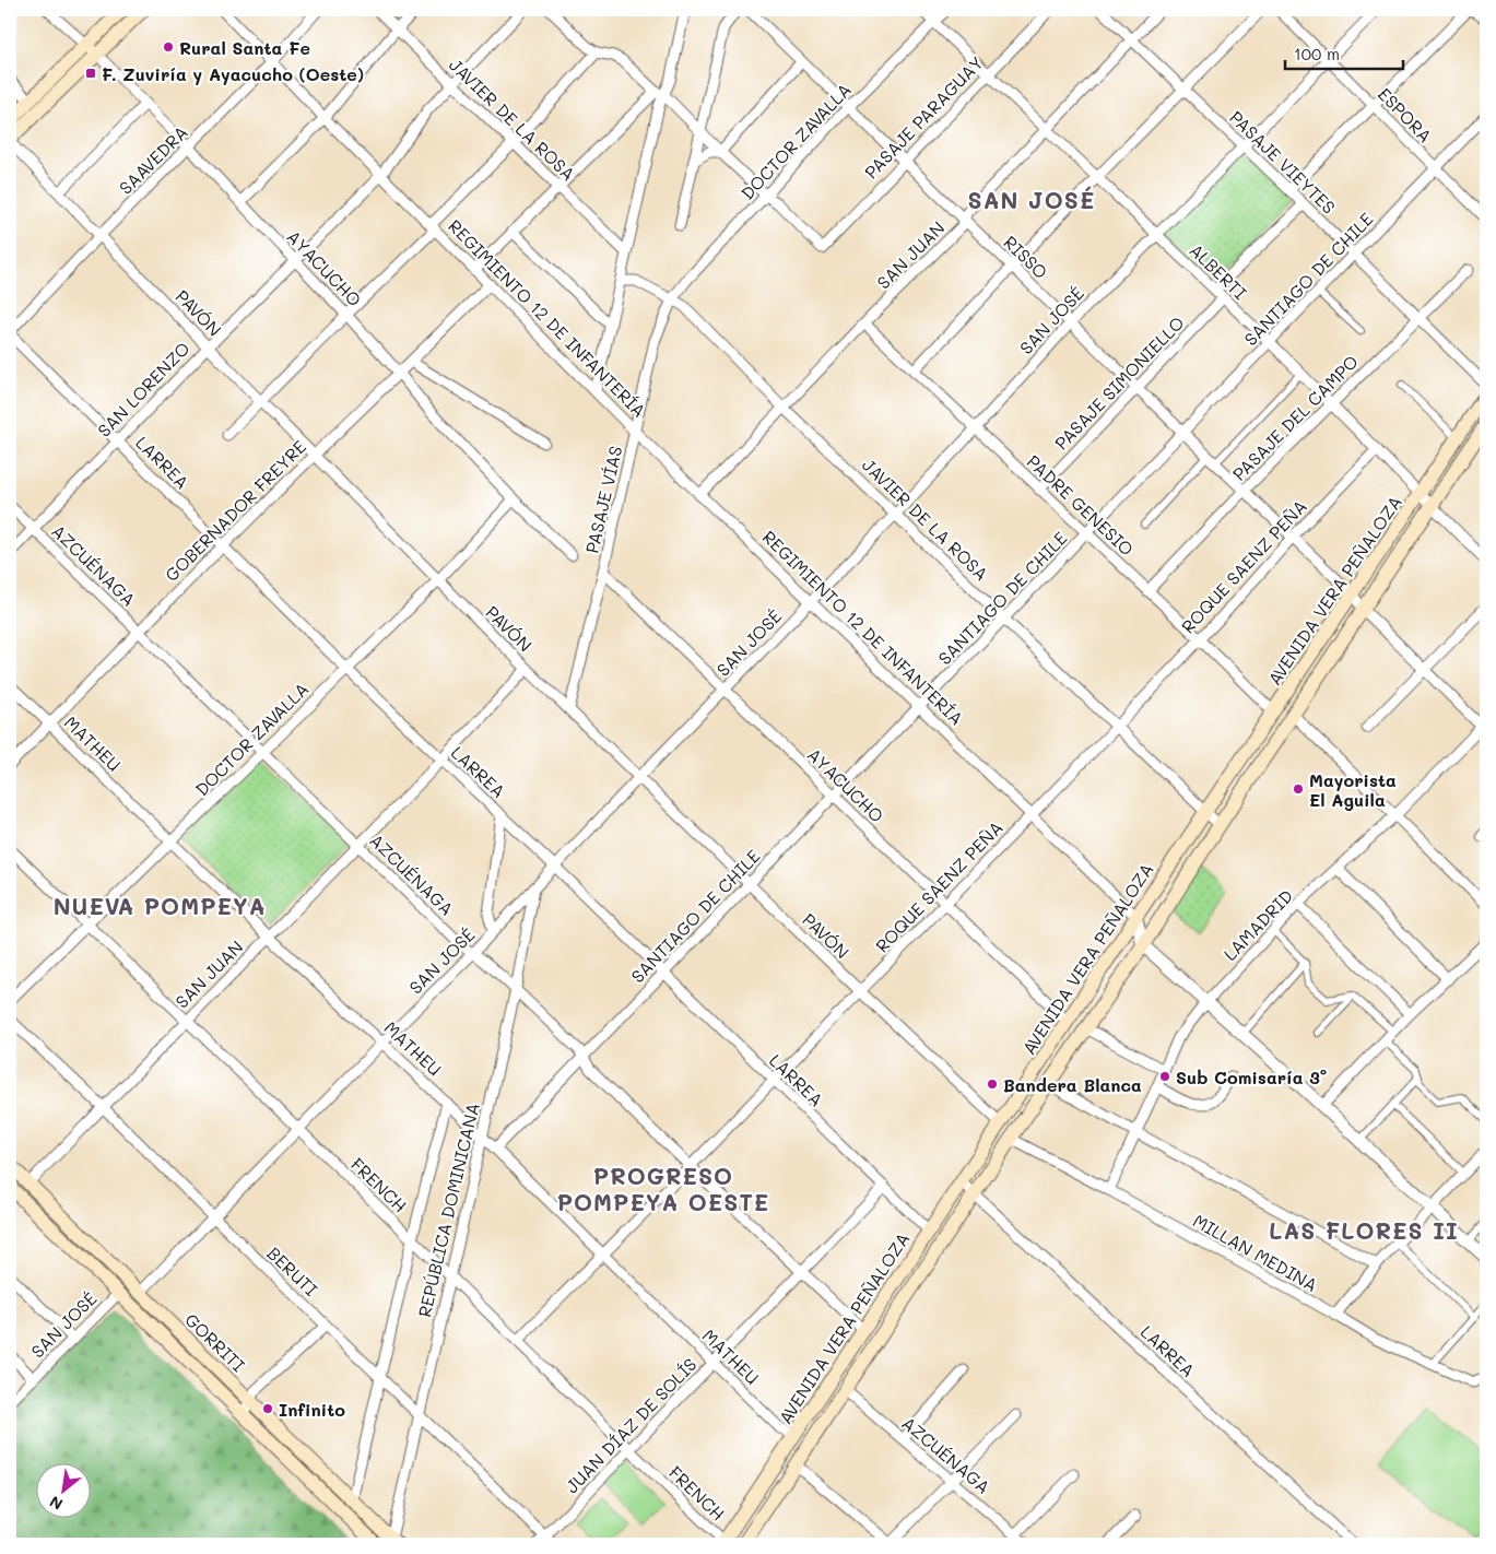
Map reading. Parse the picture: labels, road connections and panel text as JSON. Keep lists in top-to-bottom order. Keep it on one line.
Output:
{"streets":{"main road":["AVENIDA VERA PEÑALOZA","GORRITI"],"street":["ESPORA","PASAJE PARAGUAY","JAVIER DE LA ROSA","DOCTOR ZAVALLA","SAAVEDRA","PASAJE VIEYTES","SAN JUAN","RISSO","AYACUCHO","ALBERTI","SANTIAGO DE CHILE","PAVÓN","REGIMIENTO 12 DE INFANTERÍA","SAN JOSÉ","PASAJE SIMONIELLO","SAN LORENZO","PASAJE DEL CAMPO","LARREA","PASAJE VÍAS","PADRE GENESIO","GOBERNADOR FREYRE","AZCUÉNAGA","ROQUE SAENZ PEÑA","MATHEU","LAMADRID","FRENCH","REPÚBLICA DOMINICANA","MILLAN MEDINA","BERUTI","JUAN DÍAZ DE SOLÍS"]},"crossings":[["ESPORA","SANTIAGO DE CHILE"],["ESPORA","SAN JOSÉ"],["PASAJE PARAGUAY","DOCTOR ZAVALLA"],["PASAJE PARAGUAY","RISSO"],["PASAJE PARAGUAY","ALBERTI"],["JAVIER DE LA ROSA","DOCTOR ZAVALLA"],["JAVIER DE LA ROSA","SAN JUAN"],["JAVIER DE LA ROSA","SANTIAGO DE CHILE"],["JAVIER DE LA ROSA","SAN JOSÉ"],["JAVIER DE LA ROSA","SAN LORENZO"],["JAVIER DE LA ROSA","PASAJE VÍAS"],["JAVIER DE LA ROSA","ROQUE SAENZ PEÑA"],["JAVIER DE LA ROSA","AVENIDA VERA PEÑALOZA"],["DOCTOR ZAVALLA","RISSO"],["DOCTOR ZAVALLA","AYACUCHO"],["DOCTOR ZAVALLA","ALBERTI"],["DOCTOR ZAVALLA","PAVÓN"],["DOCTOR ZAVALLA","LARREA"],["DOCTOR ZAVALLA","PASAJE VÍAS"],["DOCTOR ZAVALLA","AZCUÉNAGA"],["DOCTOR ZAVALLA","MATHEU"],["DOCTOR ZAVALLA","FRENCH"],["SAAVEDRA","AYACUCHO"],["SAAVEDRA","PAVÓN"],["SAAVEDRA","REGIMIENTO 12 DE INFANTERÍA"],["SAAVEDRA","LARREA"],["PASAJE VIEYTES","SAN JUAN"],["PASAJE VIEYTES","SANTIAGO DE CHILE"],["PASAJE VIEYTES","SAN JOSÉ"],["PASAJE VIEYTES","PASAJE DEL CAMPO"],["SAN JUAN","RISSO"],["SAN JUAN","ALBERTI"],["SAN JUAN","PAVÓN"],["SAN JUAN","REGIMIENTO 12 DE INFANTERÍA"],["SAN JUAN","LARREA"],["SAN JUAN","PADRE GENESIO"],["SAN JUAN","AZCUÉNAGA"],["SAN JUAN","MATHEU"],["SAN JUAN","FRENCH"],["SAN JUAN","BERUTI"],["SAN JUAN","GORRITI"],["RISSO","SANTIAGO DE CHILE"],["RISSO","SAN JOSÉ"],["RISSO","PASAJE SIMONIELLO"],["RISSO","PASAJE DEL CAMPO"],["RISSO","ROQUE SAENZ PEÑA"],["RISSO","AVENIDA VERA PEÑALOZA"],["RISSO","LAMADRID"],["AYACUCHO","SANTIAGO DE CHILE"],["AYACUCHO","SAN JOSÉ"],["AYACUCHO","SAN LORENZO"],["AYACUCHO","PASAJE VÍAS"],["AYACUCHO","GOBERNADOR FREYRE"],["AYACUCHO","ROQUE SAENZ PEÑA"],["AYACUCHO","AVENIDA VERA PEÑALOZA"],["ALBERTI","SANTIAGO DE CHILE"],["ALBERTI","SAN JOSÉ"],["ALBERTI","PASAJE SIMONIELLO"],["ALBERTI","PASAJE DEL CAMPO"],["ALBERTI","ROQUE SAENZ PEÑA"],["ALBERTI","AVENIDA VERA PEÑALOZA"],["SANTIAGO DE CHILE","PAVÓN"],["SANTIAGO DE CHILE","REGIMIENTO 12 DE INFANTERÍA"],["SANTIAGO DE CHILE","LARREA"],["SANTIAGO DE CHILE","PADRE GENESIO"],["SANTIAGO DE CHILE","AZCUÉNAGA"],["SANTIAGO DE CHILE","MATHEU"],["PAVÓN","SAN JOSÉ"],["PAVÓN","SAN LORENZO"],["PAVÓN","PASAJE VÍAS"],["PAVÓN","GOBERNADOR FREYRE"],["PAVÓN","ROQUE SAENZ PEÑA"],["PAVÓN","AVENIDA VERA PEÑALOZA"],["REGIMIENTO 12 DE INFANTERÍA","SAN JOSÉ"],["REGIMIENTO 12 DE INFANTERÍA","SAN LORENZO"],["REGIMIENTO 12 DE INFANTERÍA","PASAJE VÍAS"],["REGIMIENTO 12 DE INFANTERÍA","GOBERNADOR FREYRE"],["REGIMIENTO 12 DE INFANTERÍA","ROQUE SAENZ PEÑA"],["REGIMIENTO 12 DE INFANTERÍA","AVENIDA VERA PEÑALOZA"],["SAN JOSÉ","LARREA"],["SAN JOSÉ","PADRE GENESIO"],["SAN JOSÉ","AZCUÉNAGA"],["SAN JOSÉ","MATHEU"],["SAN JOSÉ","FRENCH"],["SAN JOSÉ","REPÚBLICA DOMINICANA"],["SAN JOSÉ","BERUTI"],["SAN JOSÉ","GORRITI"],["PASAJE SIMONIELLO","PADRE GENESIO"],["SAN LORENZO","LARREA"],["SAN LORENZO","AZCUÉNAGA"],["PASAJE DEL CAMPO","PADRE GENESIO"],["LARREA","GOBERNADOR FREYRE"],["LARREA","ROQUE SAENZ PEÑA"],["LARREA","AVENIDA VERA PEÑALOZA"],["LARREA","JUAN DÍAZ DE SOLÍS"],["PADRE GENESIO","ROQUE SAENZ PEÑA"],["PADRE GENESIO","AVENIDA VERA PEÑALOZA"],["GOBERNADOR FREYRE","AZCUÉNAGA"],["GOBERNADOR FREYRE","MATHEU"],["AZCUÉNAGA","ROQUE SAENZ PEÑA"],["AZCUÉNAGA","AVENIDA VERA PEÑALOZA"],["AZCUÉNAGA","REPÚBLICA DOMINICANA"],["AZCUÉNAGA","JUAN DÍAZ DE SOLÍS"],["ROQUE SAENZ PEÑA","MATHEU"],["ROQUE SAENZ PEÑA","FRENCH"],["AVENIDA VERA PEÑALOZA","MATHEU"],["AVENIDA VERA PEÑALOZA","FRENCH"],["AVENIDA VERA PEÑALOZA","MILLAN MEDINA"],["MATHEU","REPÚBLICA DOMINICANA"],["MATHEU","JUAN DÍAZ DE SOLÍS"],["LAMADRID","MILLAN MEDINA"],["FRENCH","REPÚBLICA DOMINICANA"],["FRENCH","JUAN DÍAZ DE SOLÍS"],["REPÚBLICA DOMINICANA","BERUTI"],["REPÚBLICA DOMINICANA","GORRITI"],["BERUTI","JUAN DÍAZ DE SOLÍS"]],"districts":["SAN JOSÉ","NUEVA POMPEYA","PROGRESO POMPEYA OESTE","LAS FLORES II"],"places":{"other":["Rural Santa Fe","Mayorista El Aguila","Sub Comisaría 3°","Bandera Blanca","Infinito"],"transit":["F. Zuviría y Ayacucho (Oeste)"]},"scale_bar":"100 m","north":"bottom left"}
